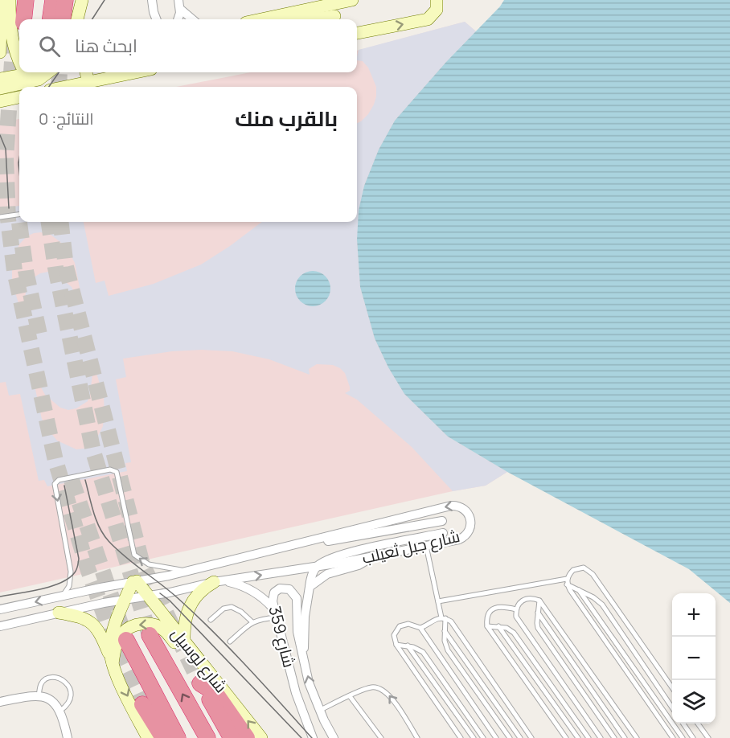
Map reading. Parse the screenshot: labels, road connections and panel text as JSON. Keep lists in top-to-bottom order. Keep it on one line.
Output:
{"streets":{"highway":["شارع لوسيل"],"street":["شارع جبل ثعيلب","شارع 359"]},"crossings":[["شارع جبل ثعيلب","شارع لوسيل"]],"page":{"search":"ابحث هنا","heading":["بالقرب منك","النتائج: 0"],"map_buttons":["+","−"]}}
